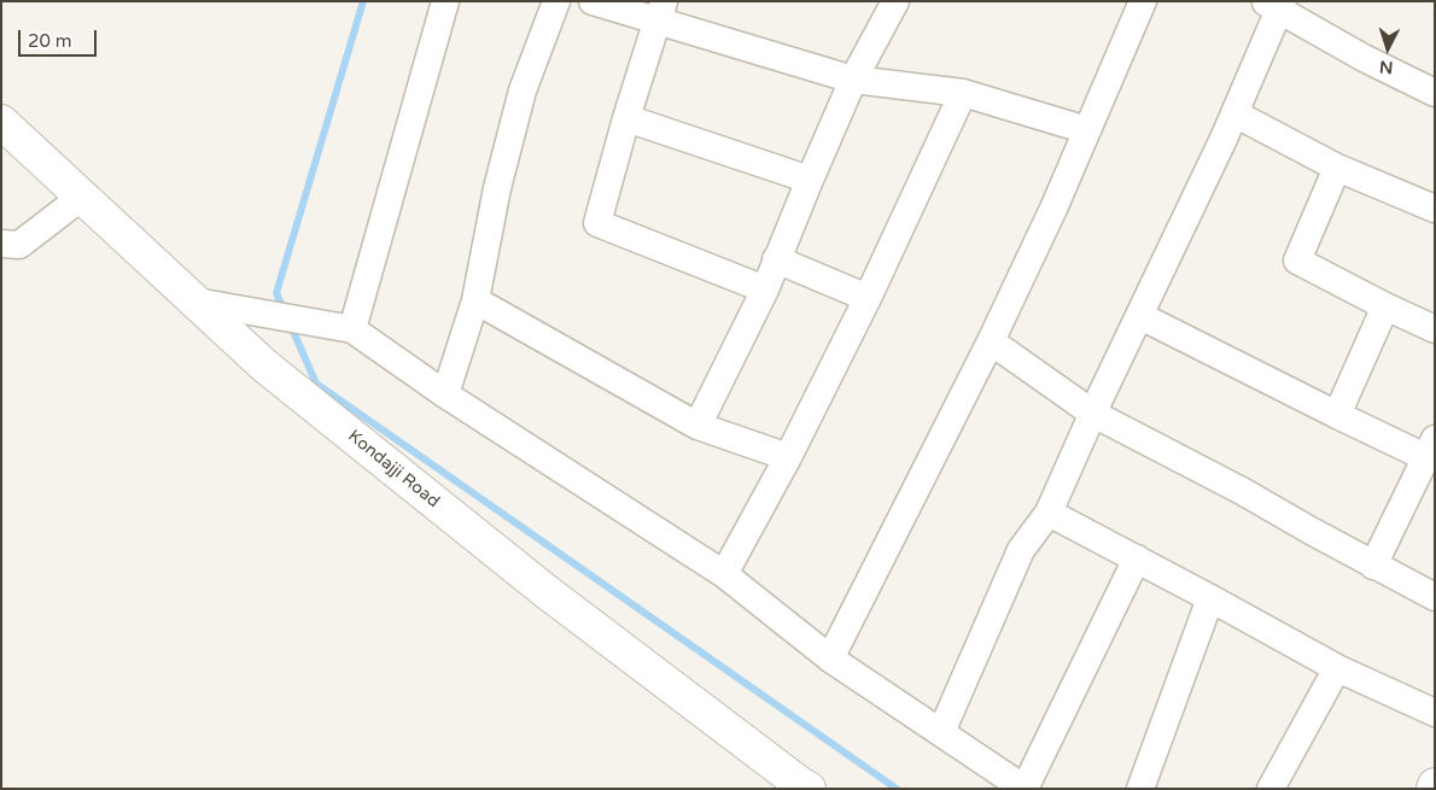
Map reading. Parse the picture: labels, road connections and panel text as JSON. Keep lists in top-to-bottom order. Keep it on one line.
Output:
{"streets":{"street":["Kondajji Road"]},"scale_bar":"20 m","north":"bottom"}
